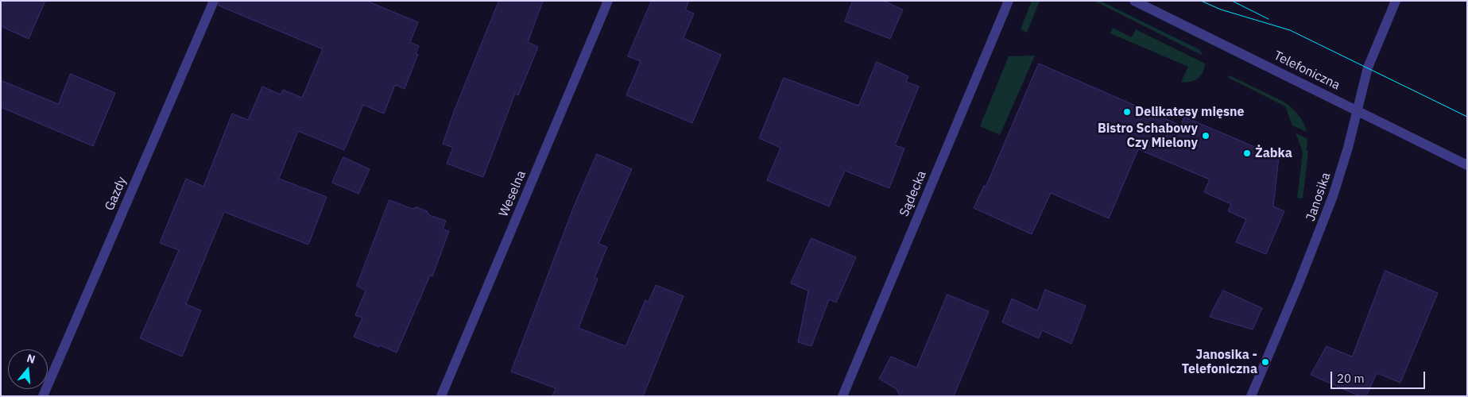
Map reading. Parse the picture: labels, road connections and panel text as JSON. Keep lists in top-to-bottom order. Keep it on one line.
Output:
{"streets":{"street":["Telefoniczna","Gazdy","Weselna","Sądecka","Janosika"]},"crossings":[["Telefoniczna","Janosika"]],"places":["Delikatesy mięsne","Bistro Schabowy Czy Mielony","Żabka","Janosika - Telefoniczna"],"scale_bar":"20 m","north":"top"}
